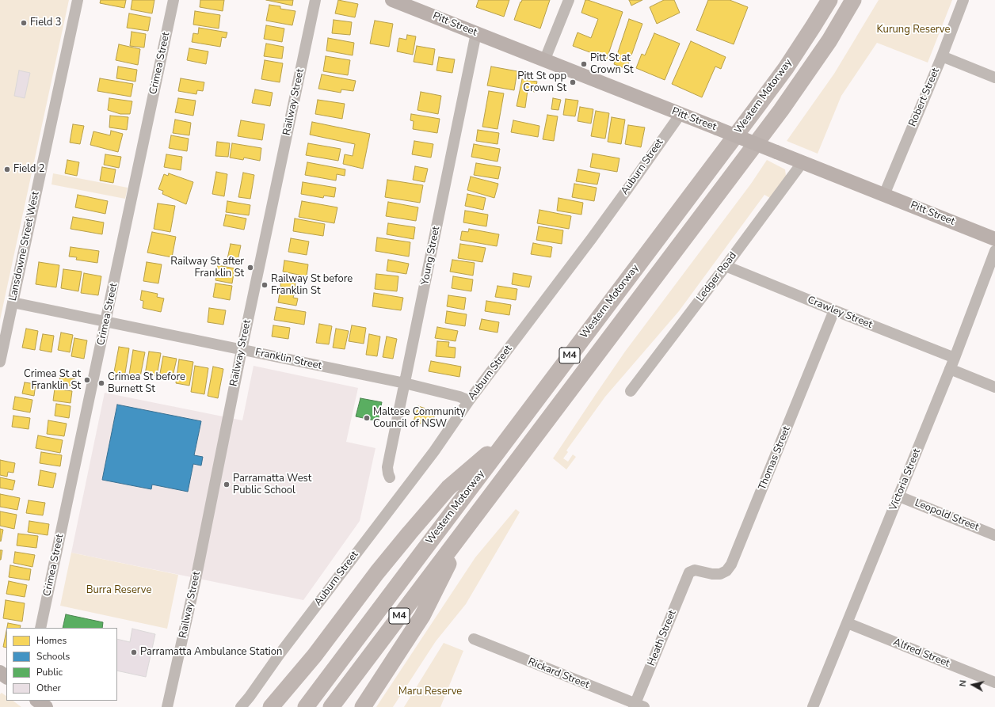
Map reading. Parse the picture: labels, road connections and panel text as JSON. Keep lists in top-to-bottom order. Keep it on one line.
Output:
{"streets":{"highway":["Western Motorway","M4"],"main road":["Pitt Street"],"street":["Crimea Street","Robert Street","Railway Street","Auburn Street","Lansdowne Street West","Young Street","Ledger Road","Crawley Street","Franklin Street","Thomas Street","Victoria Street","Leopold Street","Heath Street","Alfred Street","Rickard Street"]},"crossings":[["Pitt Street","Robert Street"],["Pitt Street","Auburn Street"],["Pitt Street","Young Street"],["Pitt Street","Ledger Road"],["Crimea Street","Franklin Street"],["Western Motorway","M4"],["Railway Street","Franklin Street"],["Auburn Street","Franklin Street"],["Lansdowne Street West","Franklin Street"],["Young Street","Franklin Street"],["Ledger Road","Crawley Street"],["Crawley Street","Thomas Street"],["Crawley Street","Victoria Street"],["Thomas Street","Heath Street"],["Victoria Street","Leopold Street"],["Victoria Street","Alfred Street"],["Heath Street","Rickard Street"]],"parks":["Kurung Reserve","Burra Reserve","Maru Reserve"],"places":["Field 3","Pitt St at Crown St","Pitt St opp Crown St","Field 2","Railway St after Franklin St","Railway St before Franklin St","Crimea St at Franklin St","Crimea St before Burnett St","Maltese Community Council of NSW","Parramatta West Public School","Parramatta Ambulance Station"],"legend":["Homes","Schools","Public","Other"],"north":"left"}
